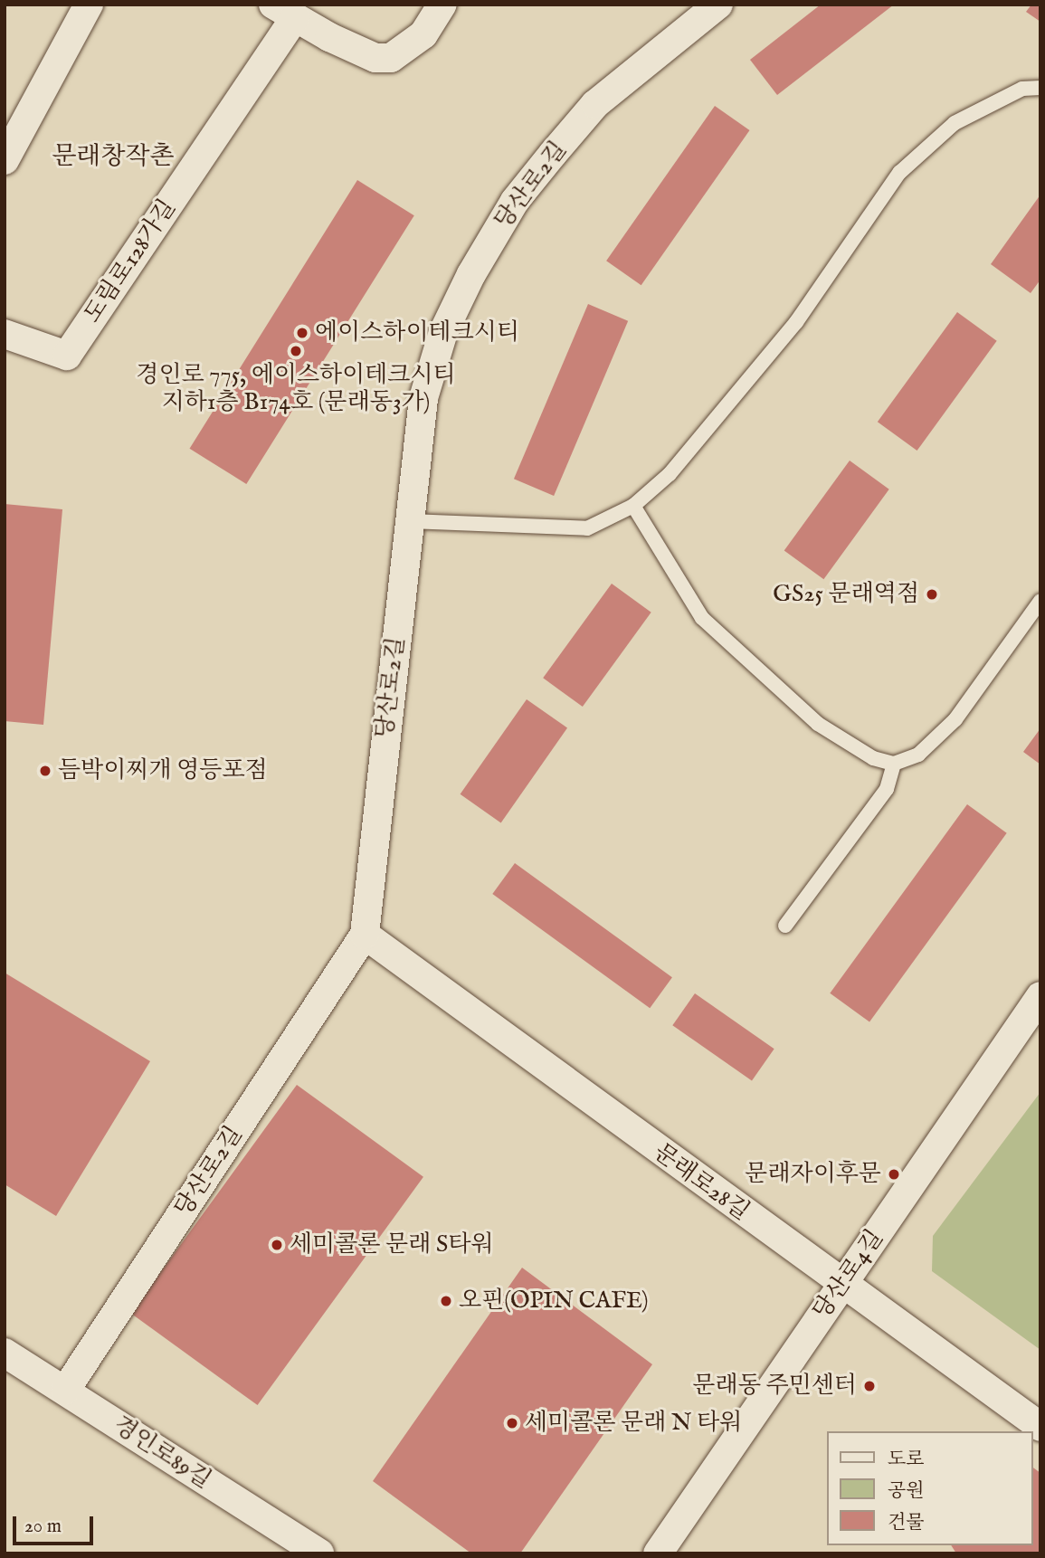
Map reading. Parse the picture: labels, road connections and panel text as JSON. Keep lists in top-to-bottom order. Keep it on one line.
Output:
{"streets":{"street":["당산로2길","도림로128가길","문래로28길","당산로4길","경인로89길"]},"crossings":[["당산로2길","문래로28길"],["당산로2길","경인로89길"],["문래로28길","당산로4길"]],"districts":["문래창작촌"],"places":["에이스하이테크시티","경인로 775, 에이스하이테크시티 지하1층 B174호 (문래동3가)","GS25 문래역점","듬박이찌개 영등포점","문래자이후문","세미콜론 문래 S타워","오핀(OPIN CAFE)","문래동 주민센터","세미콜론 문래 N 타워"],"legend":["도로","공원","건물"],"scale_bar":"20 m"}
